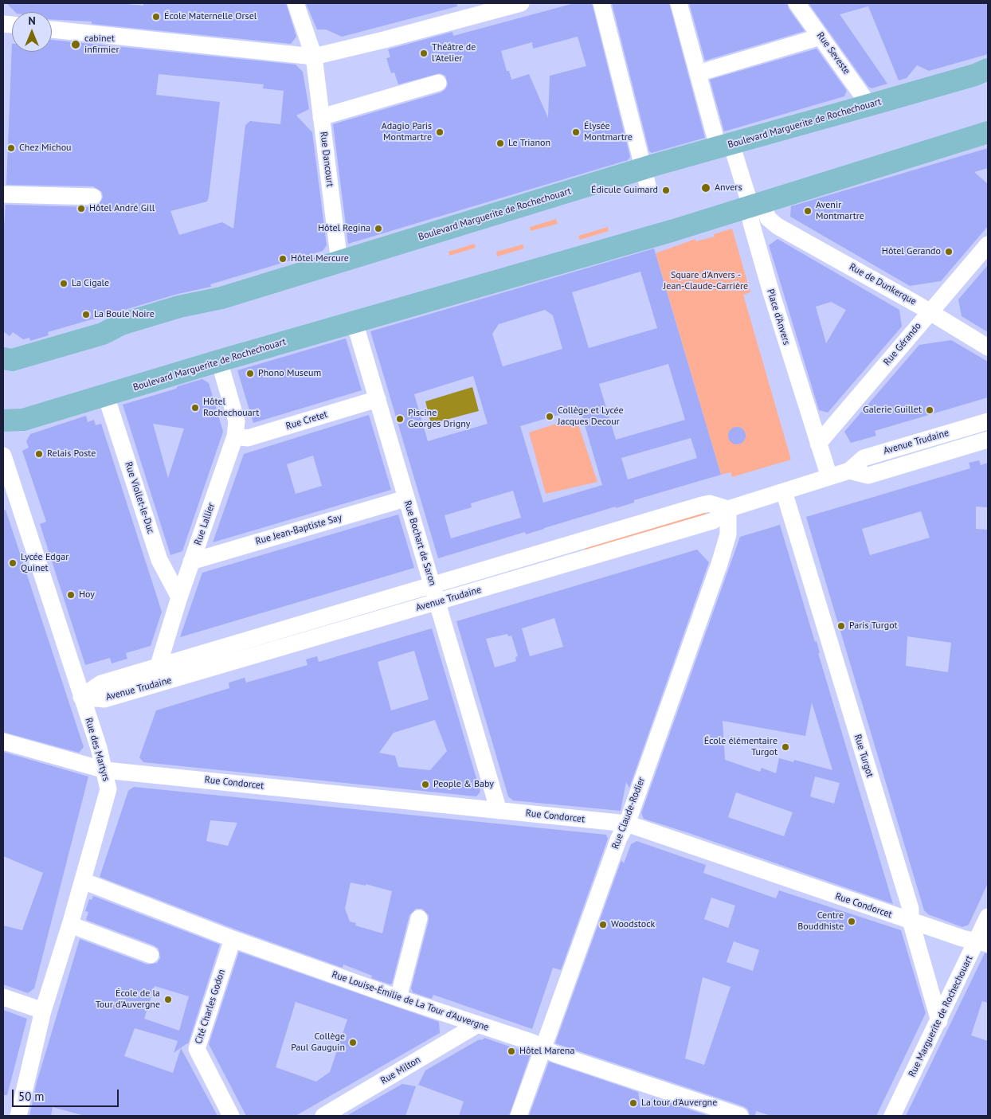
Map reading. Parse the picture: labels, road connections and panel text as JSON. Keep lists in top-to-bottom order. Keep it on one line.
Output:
{"streets":{"main road":["Boulevard Marguerite de Rochechouart"],"street":["Rue Seveste","Rue Dancourt","Rue de Dunkerque","Place d'Anvers","Rue Gérando","Rue Cretet","Avenue Trudaine","Rue Viollet-le-Duc","Rue Lallier","Rue Jean-Baptiste Say","Rue Bochart de Saron","Rue des Martyrs","Rue Turgot","Rue Condorcet","Rue Claude-Rodier","Rue Louise-Émilie de La Tour d'Auvergne","Cité Charles Godon","Rue Marguerite de Rochechouart","Rue Milton"]},"crossings":[["Rue Seveste","Boulevard Marguerite de Rochechouart"],["Boulevard Marguerite de Rochechouart","Rue Dancourt"],["Boulevard Marguerite de Rochechouart","Rue de Dunkerque"],["Boulevard Marguerite de Rochechouart","Place d'Anvers"],["Boulevard Marguerite de Rochechouart","Rue Viollet-le-Duc"],["Boulevard Marguerite de Rochechouart","Rue Lallier"],["Boulevard Marguerite de Rochechouart","Rue Bochart de Saron"],["Rue de Dunkerque","Place d'Anvers"],["Rue de Dunkerque","Rue Gérando"],["Place d'Anvers","Rue Gérando"],["Place d'Anvers","Avenue Trudaine"],["Rue Cretet","Rue Lallier"],["Rue Cretet","Rue Bochart de Saron"],["Avenue Trudaine","Rue Lallier"],["Avenue Trudaine","Rue Bochart de Saron"],["Avenue Trudaine","Rue des Martyrs"],["Avenue Trudaine","Rue Turgot"],["Avenue Trudaine","Rue Claude-Rodier"],["Rue Viollet-le-Duc","Rue Lallier"],["Rue Lallier","Rue Jean-Baptiste Say"],["Rue Jean-Baptiste Say","Rue Bochart de Saron"],["Rue Bochart de Saron","Rue Condorcet"],["Rue des Martyrs","Rue Condorcet"],["Rue des Martyrs","Rue Louise-Émilie de La Tour d'Auvergne"],["Rue Turgot","Rue Condorcet"],["Rue Turgot","Rue Marguerite de Rochechouart"],["Rue Condorcet","Rue Claude-Rodier"],["Rue Condorcet","Rue Marguerite de Rochechouart"],["Rue Claude-Rodier","Rue Louise-Émilie de La Tour d'Auvergne"],["Rue Louise-Émilie de La Tour d'Auvergne","Cité Charles Godon"],["Rue Louise-Émilie de La Tour d'Auvergne","Rue Milton"]],"parks":["Square d'Anvers - Jean-Claude-Carrière"],"places":["École Maternelle Orsel","cabinet infirmier","Théâtre de l'Atelier","Adagio Paris Montmartre","Élysée Montmartre","Le Trianon","Chez Michou","Anvers","Édicule Guimard","Hôtel André Gill","Avenir Montmartre","Hôtel Regina","Hôtel Gerando","Hôtel Mercure","La Cigale","La Boule Noire","Phono Museum","Hôtel Rochechouart","Galerie Guillet","Collège et Lycée Jacques Decour","Piscine Georges Drigny","Relais Poste","Lycée Edgar Quinet","Hoy","Paris Turgot","École élémentaire Turgot","People & Baby","Centre Bouddhiste","Woodstock","École de la Tour d'Auvergne","Collège Paul Gauguin","Hôtel Marena","La tour d'Auvergne"],"scale_bar":"50 m","north":"top"}
